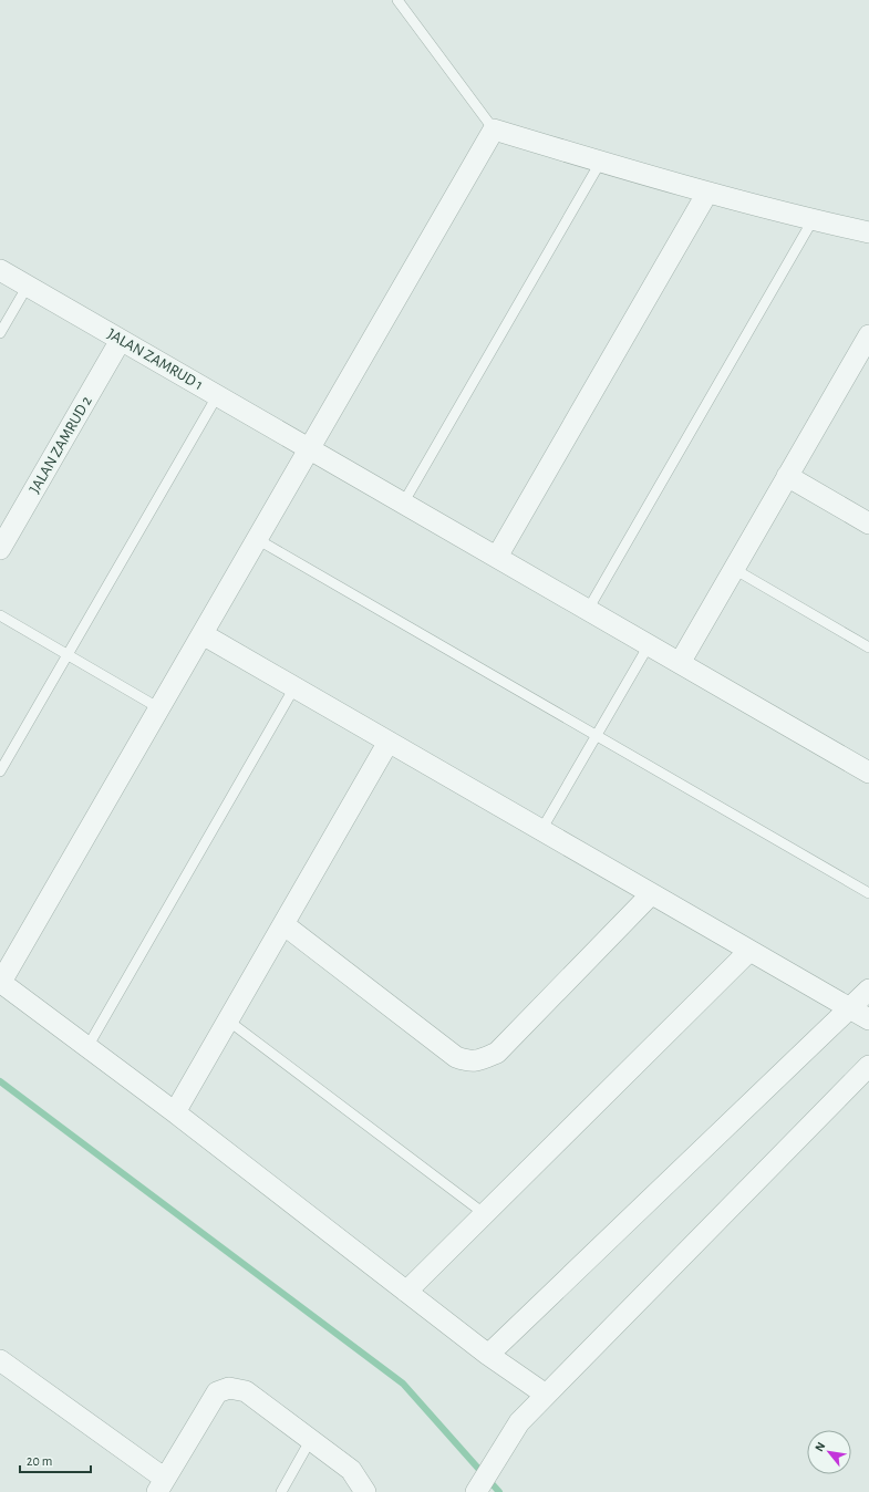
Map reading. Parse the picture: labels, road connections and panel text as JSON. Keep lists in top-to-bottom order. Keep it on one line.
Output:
{"streets":{"street":["JALAN ZAMRUD 1","JALAN ZAMRUD 2"]},"crossings":[["JALAN ZAMRUD 1","JALAN ZAMRUD 2"]],"scale_bar":"20 m","north":"top left"}
